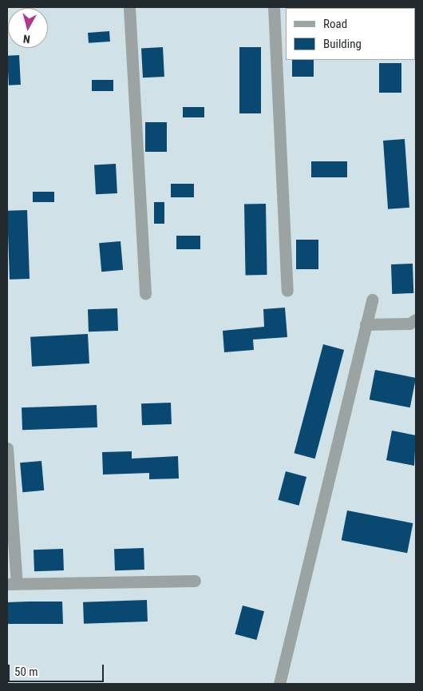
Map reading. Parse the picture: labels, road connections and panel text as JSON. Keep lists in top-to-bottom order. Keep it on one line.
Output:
{"legend":["Road","Building"],"scale_bar":"50 m","north":"bottom"}
